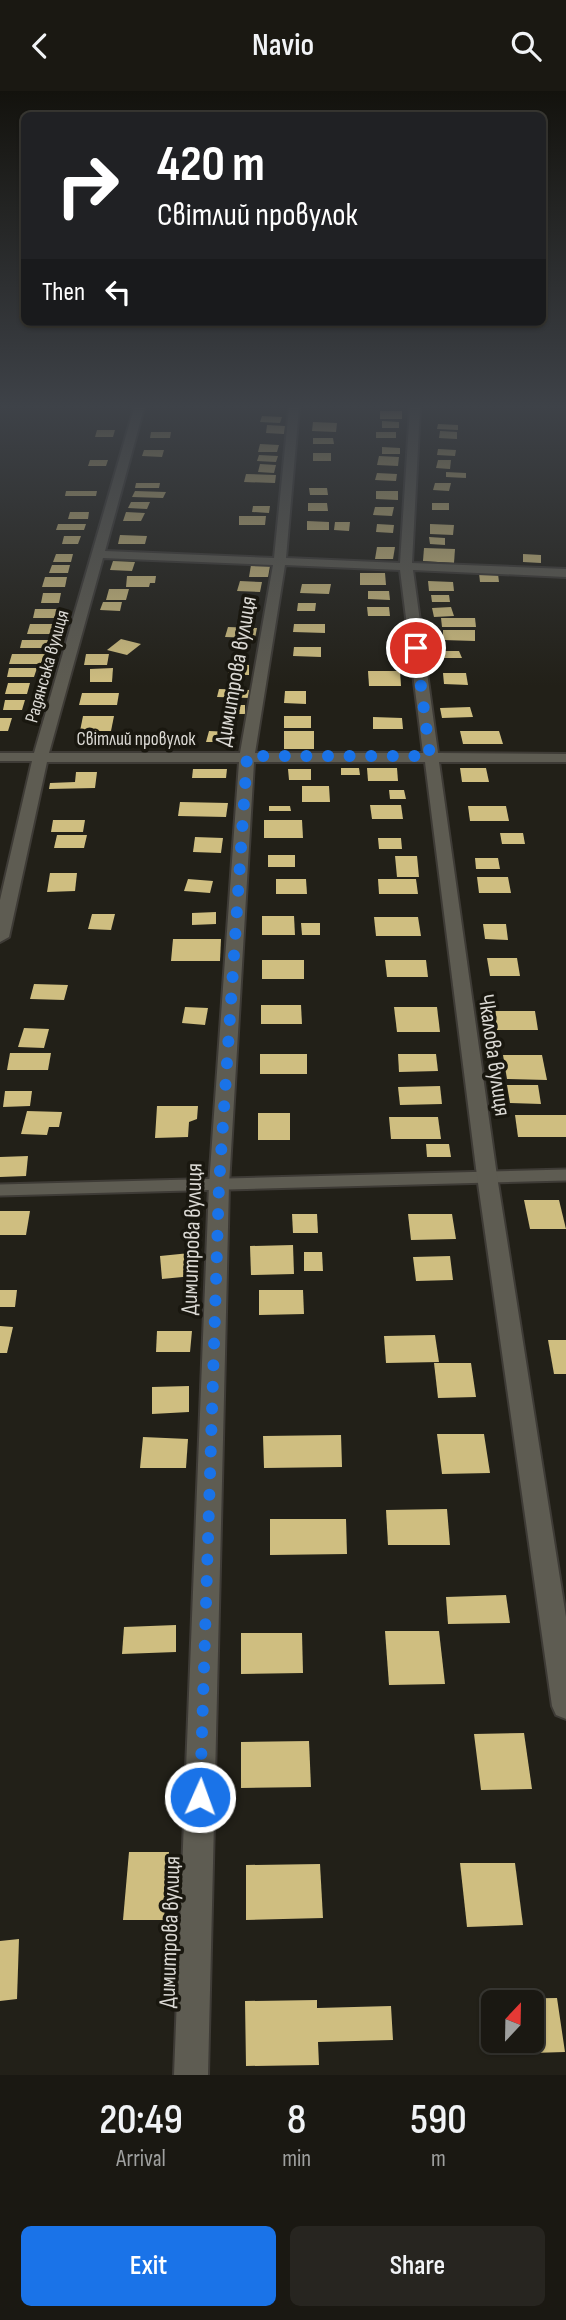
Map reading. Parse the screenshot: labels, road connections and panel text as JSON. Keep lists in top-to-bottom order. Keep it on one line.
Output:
{"streets":{"street":["Радянська вулиця","Димитрова вулиця","Світлий провулок","Чкалова вулиця"]},"crossings":[["Радянська вулиця","Світлий провулок"],["Димитрова вулиця","Світлий провулок"],["Світлий провулок","Чкалова вулиця"]],"north":"top","page":{"header":"Navio","turn":["420 m","Світлий провулок"],"then":"Then","eta":["20:49","Arrival","8","min","590","m"],"buttons":["Exit","Share"]}}
